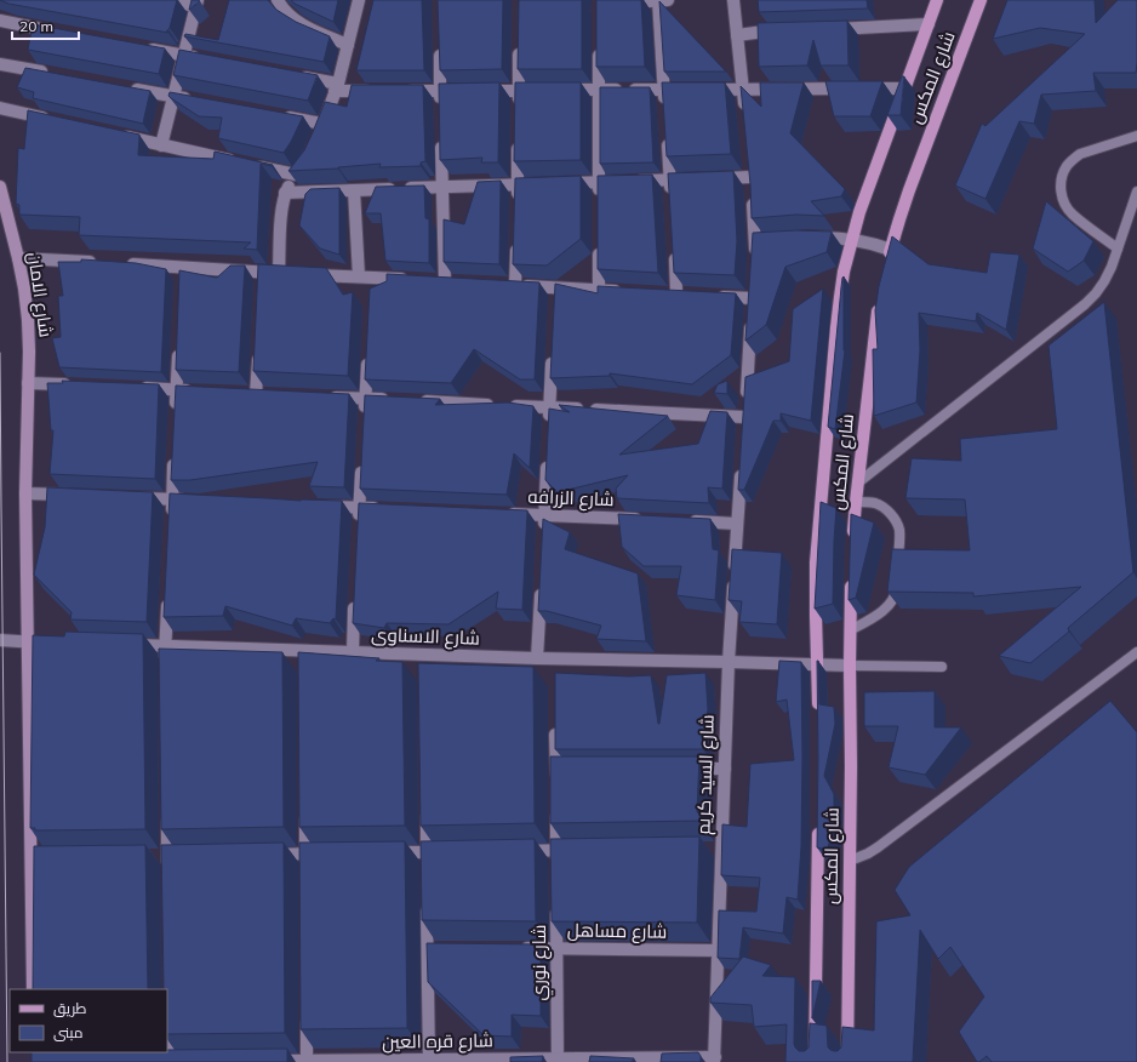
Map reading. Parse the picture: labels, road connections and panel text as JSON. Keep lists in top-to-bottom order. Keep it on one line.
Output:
{"streets":{"main road":["شارع المكس"],"street":["شارع الامان","شارع الزرافه","شارع الاسناوى","شارع السيد كريم","شارع مساهل","شارع نوري","شارع قره العين"]},"crossings":[["شارع المكس","شارع الاسناوى"],["شارع الاسناوى","شارع السيد كريم"],["شارع السيد كريم","شارع مساهل"],["شارع السيد كريم","شارع قره العين"],["شارع مساهل","شارع نوري"],["شارع نوري","شارع قره العين"]],"legend":["طريق","مبنى"],"scale_bar":"20 m"}
